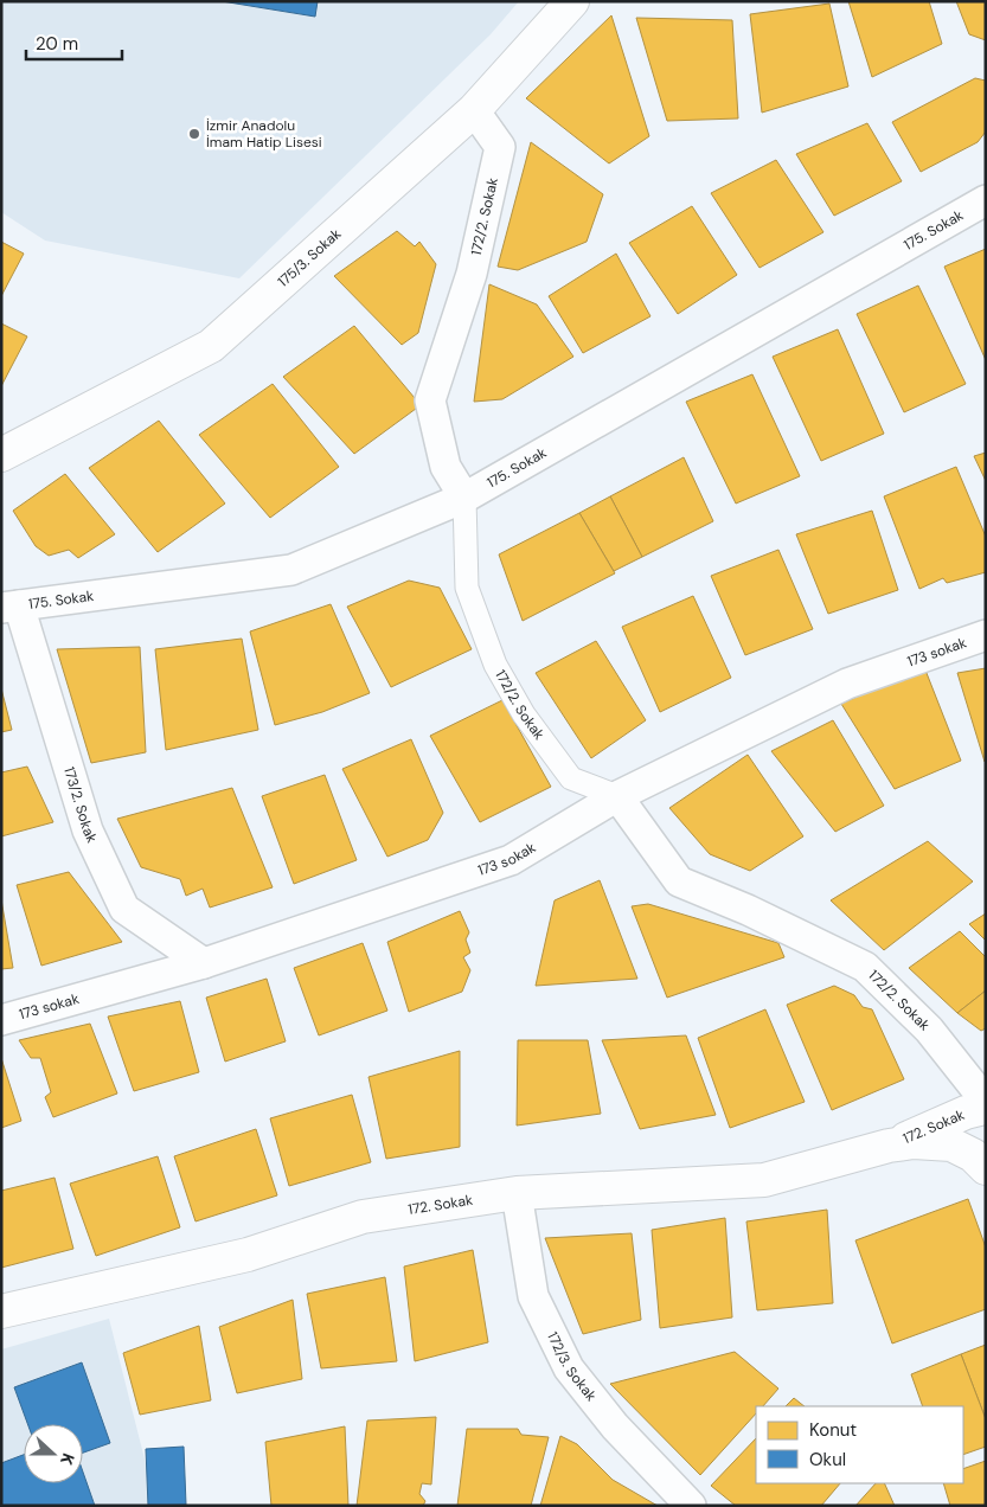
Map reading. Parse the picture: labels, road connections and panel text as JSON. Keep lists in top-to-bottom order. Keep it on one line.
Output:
{"streets":{"main road":["175/3. Sokak","172. Sokak"],"street":["172/2. Sokak","175. Sokak","173 sokak","173/2. Sokak","172/3. Sokak"]},"crossings":[["172/2. Sokak","175. Sokak"],["172/2. Sokak","175/3. Sokak"],["172/2. Sokak","173 sokak"],["172/2. Sokak","172. Sokak"],["175. Sokak","173/2. Sokak"],["173 sokak","173/2. Sokak"],["172. Sokak","172/3. Sokak"]],"places":["İzmir Anadolu İmam Hatip Lisesi"],"legend":["Konut","Okul"],"scale_bar":"20 m","north":"right"}
